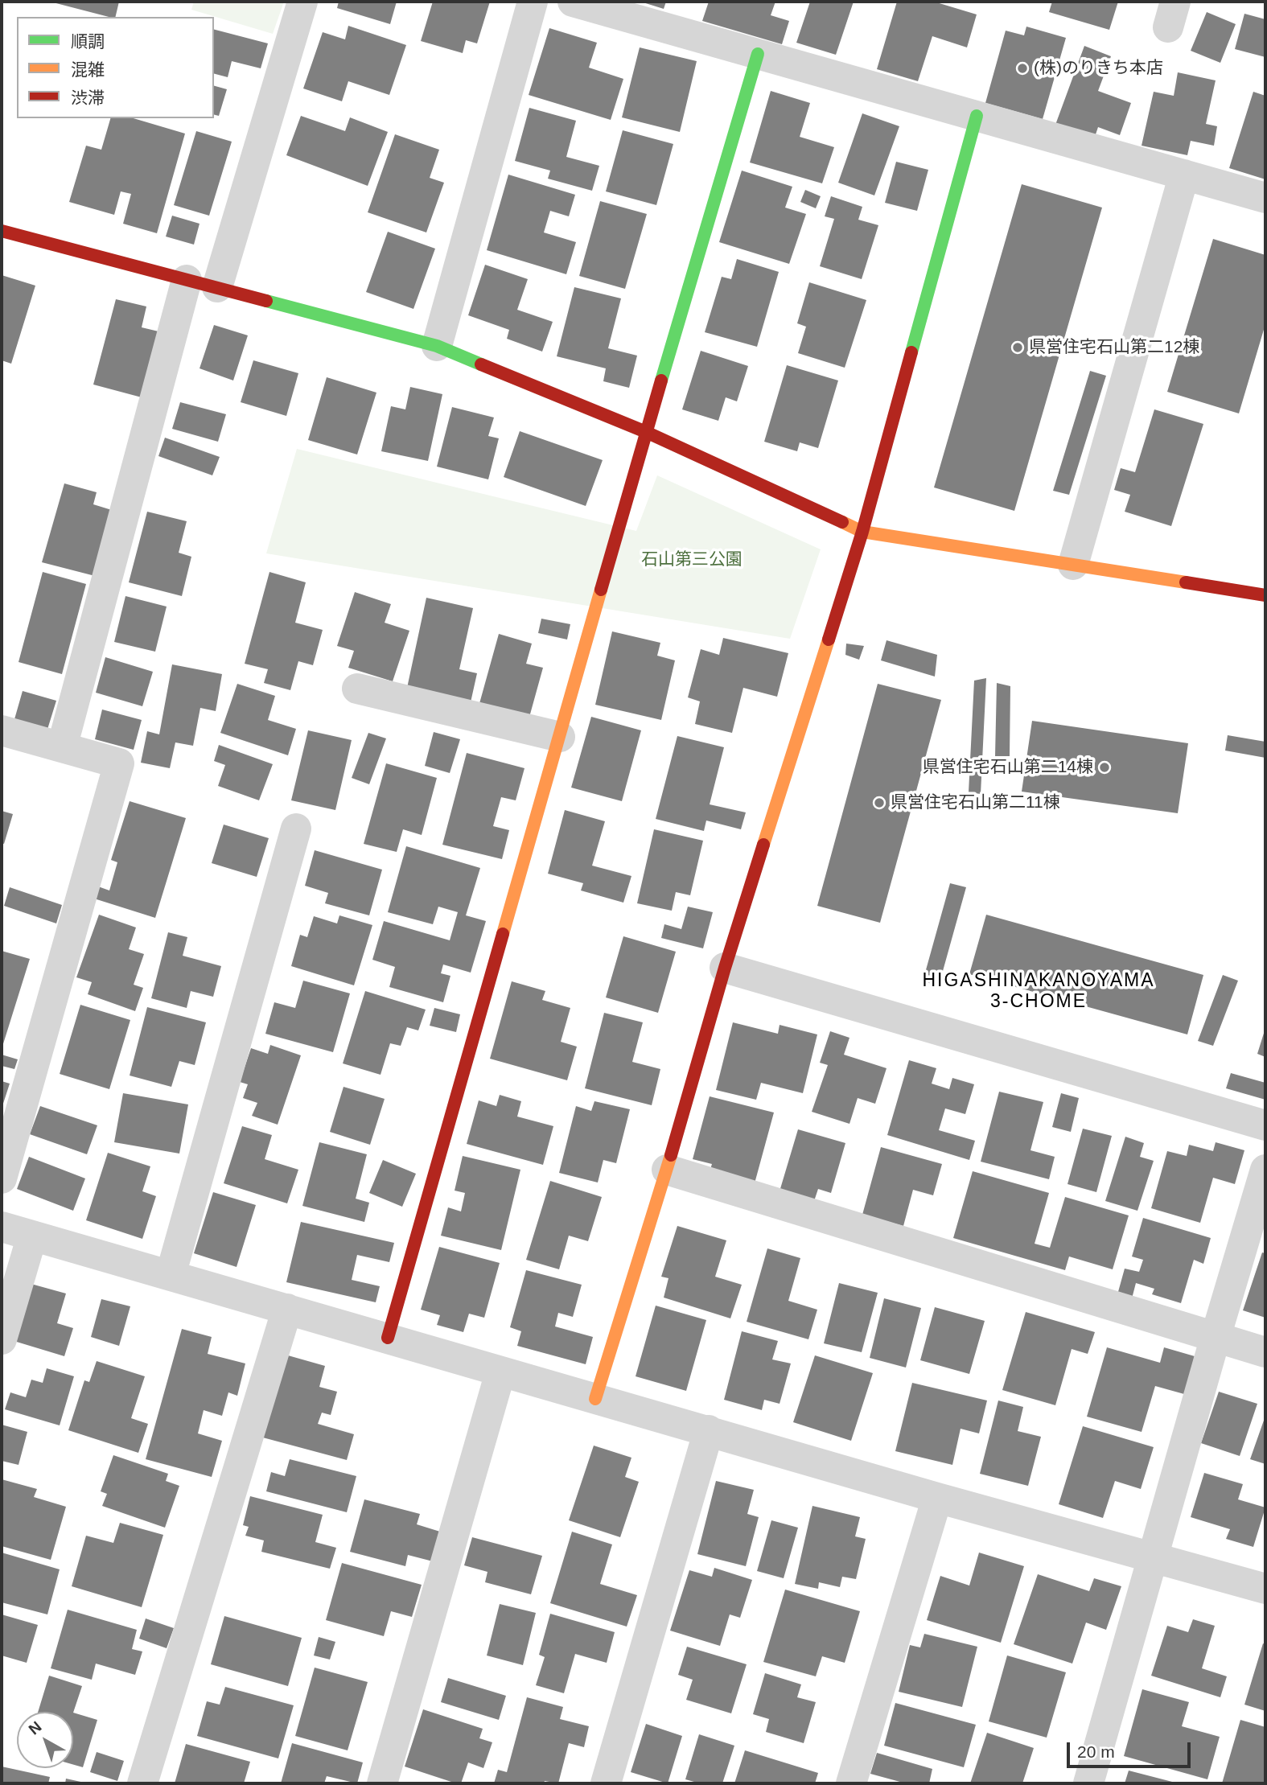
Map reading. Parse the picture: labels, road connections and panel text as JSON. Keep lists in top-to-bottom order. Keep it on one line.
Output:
{"districts":["HIGASHINAKANOYAMA 3-CHOME"],"parks":["石山第三公園"],"places":["(株)のりきち本店","県営住宅石山第二12棟","県営住宅石山第二14棟","県営住宅石山第二11棟"],"legend":["順調","混雑","渋滞"],"scale_bar":"20 m","north":"top left"}
